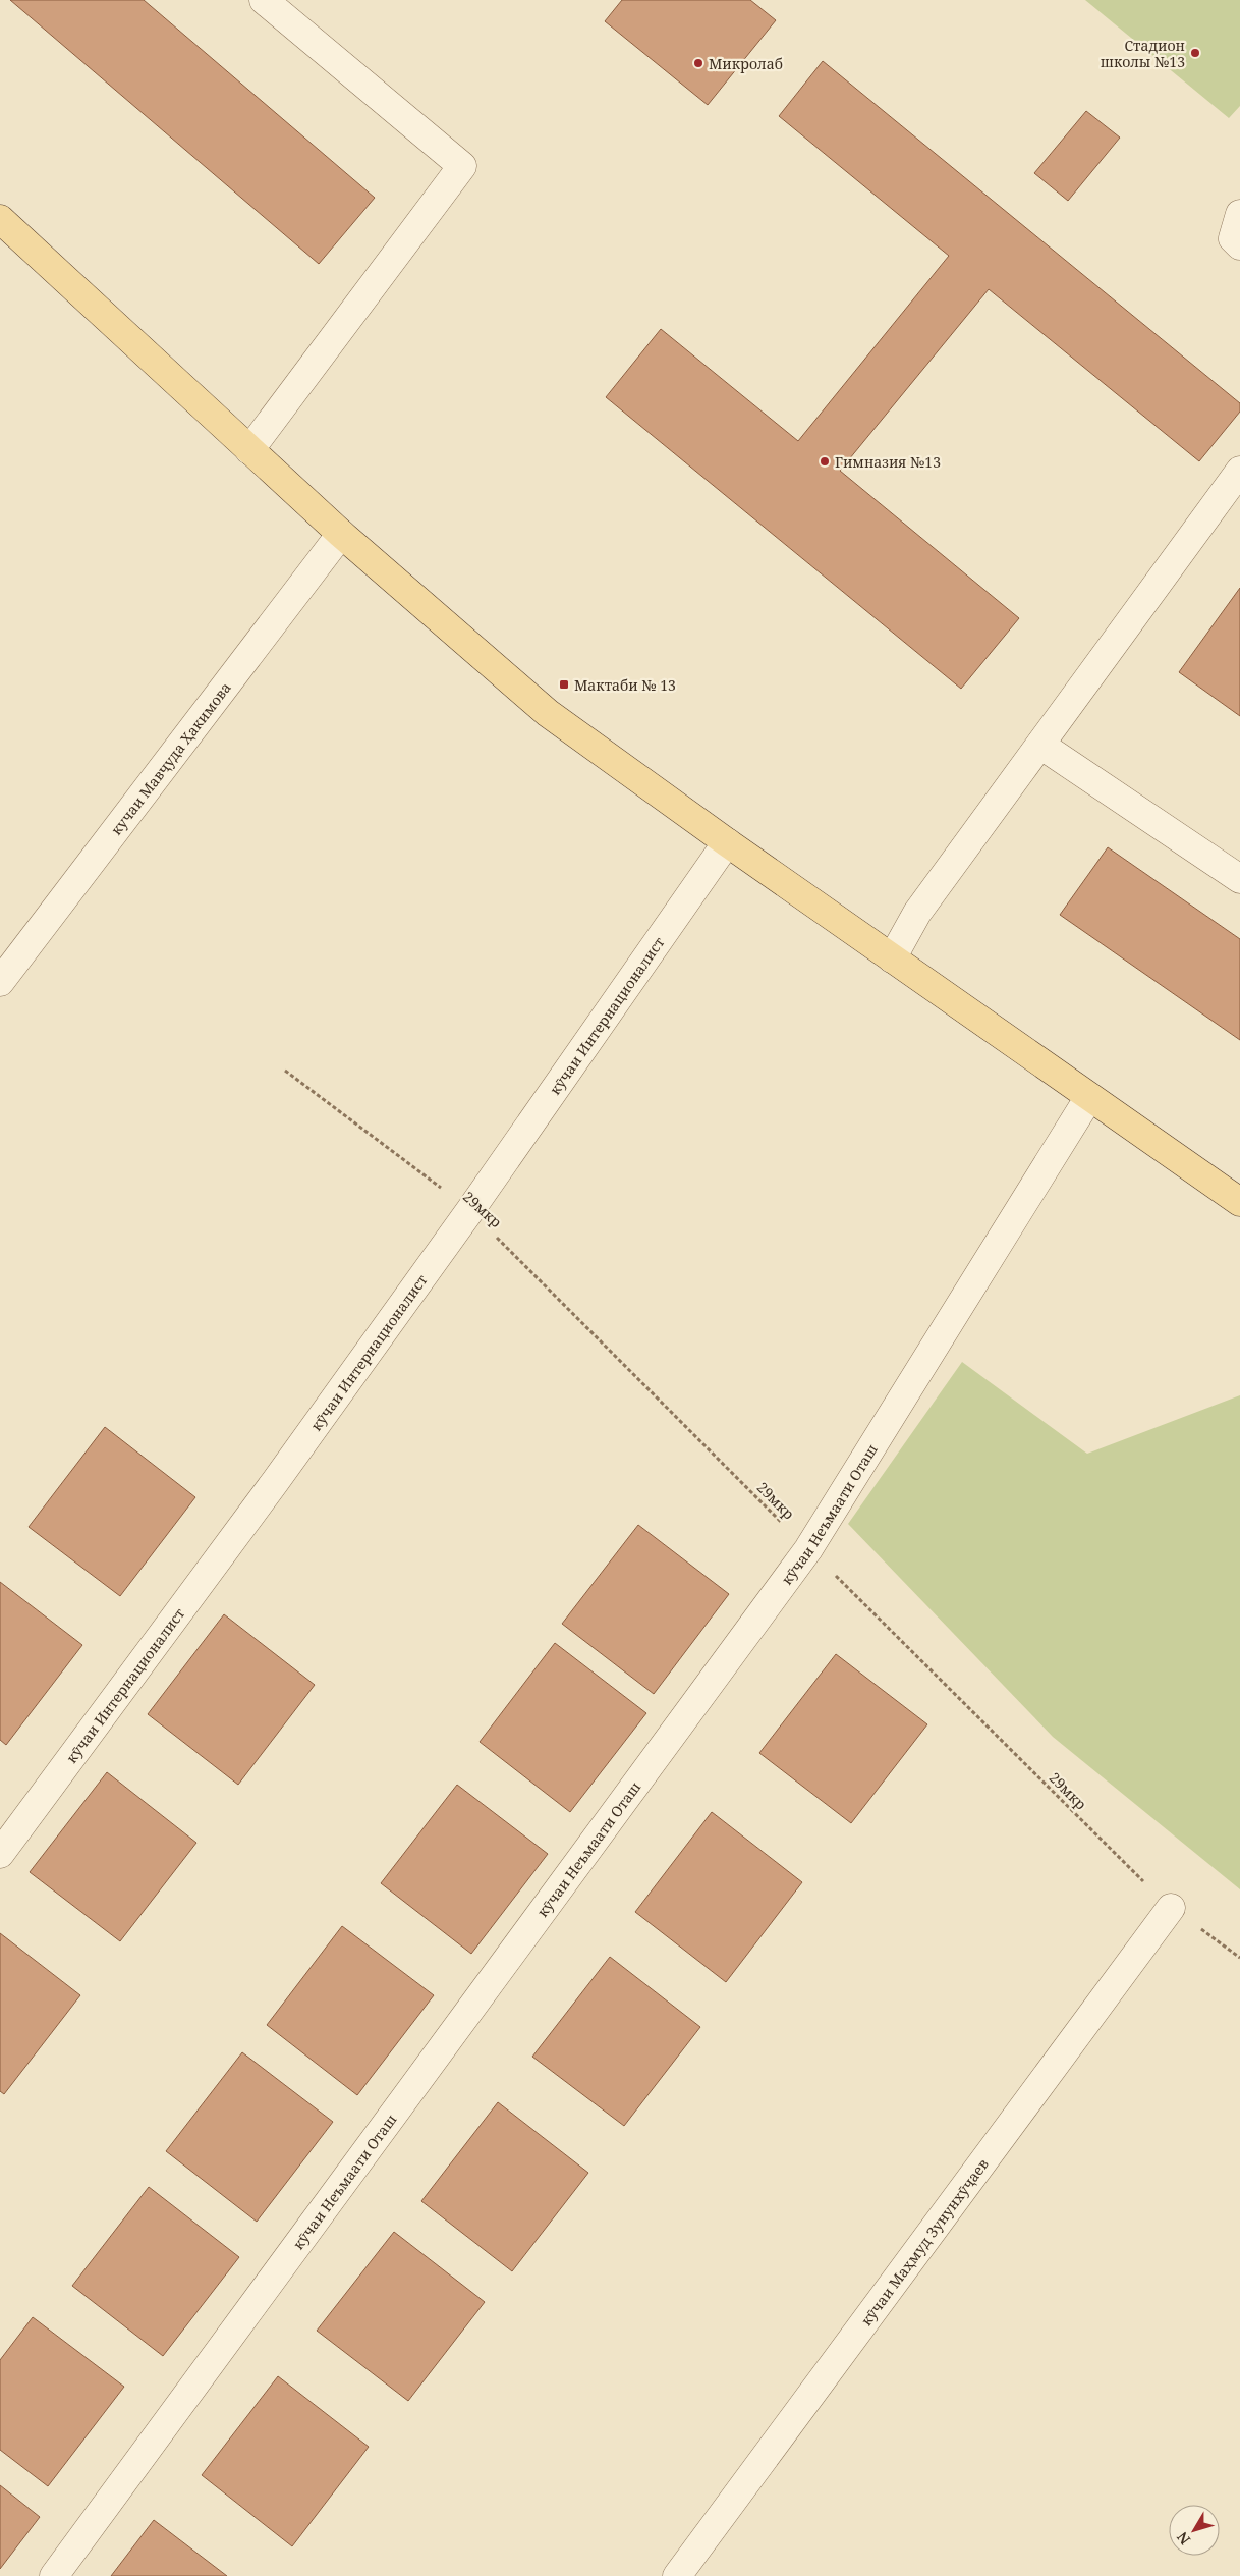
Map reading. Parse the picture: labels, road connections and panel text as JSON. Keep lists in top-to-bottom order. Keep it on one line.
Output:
{"streets":{"street":["кучаи Мавҷуда Ҳакимова","кӯчаи Интернационалист","кӯчаи Неъмаати Оташ","кӯчаи Маҳмуд Зунунхӯҷаев"],"path":["29мкр"]},"crossings":[["кӯчаи Интернационалист","29мкр"],["29мкр","кӯчаи Неъмаати Оташ"],["29мкр","кӯчаи Маҳмуд Зунунхӯҷаев"]],"places":{"other":["Стадион школы №13","Микролаб","Гимназия №13"],"transit":["Мактаби № 13"]},"north":"bottom left"}
